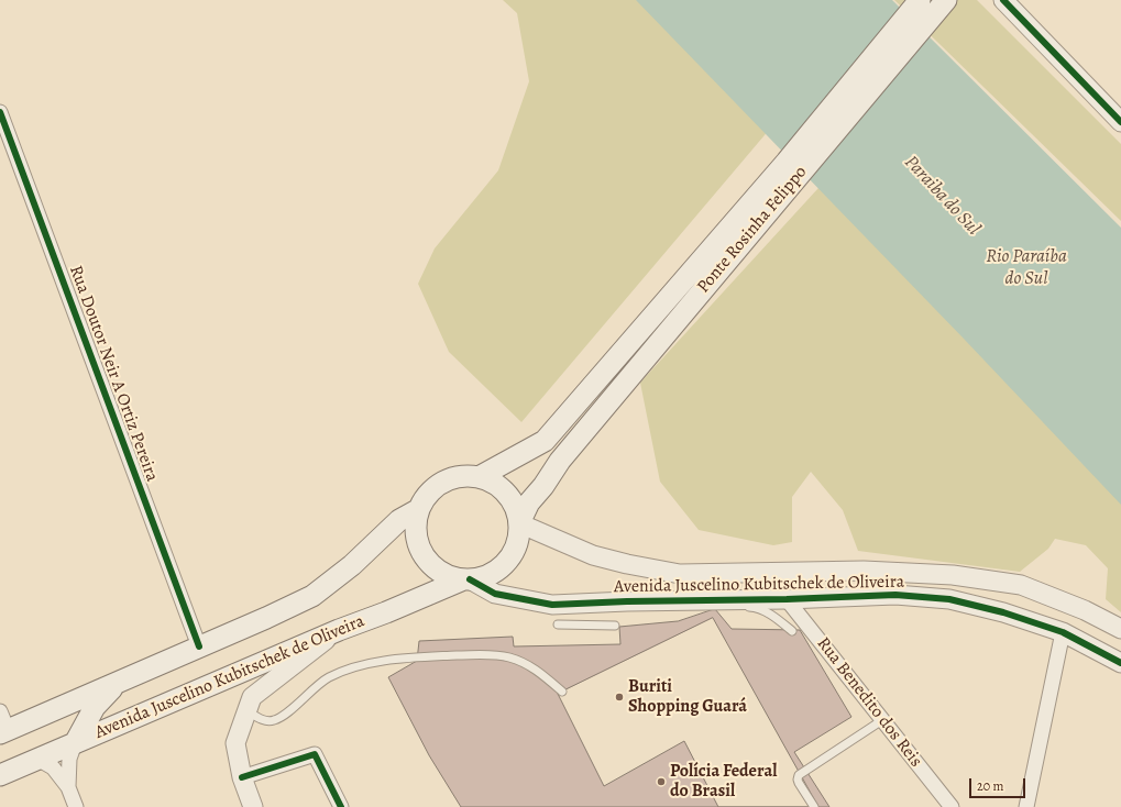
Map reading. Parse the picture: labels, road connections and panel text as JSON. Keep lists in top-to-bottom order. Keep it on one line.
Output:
{"streets":{"main road":["Ponte Rosinha Felippo","Avenida Juscelino Kubitschek de Oliveira"],"street":["Rua Doutor Neir A Ortiz Pereira","Rua Benedito dos Reis"]},"crossings":[["Ponte Rosinha Felippo","Avenida Juscelino Kubitschek de Oliveira"],["Avenida Juscelino Kubitschek de Oliveira","Rua Benedito dos Reis"]],"water":["Paraiba do Sul","Rio Paraíba do Sul"],"places":["Buriti Shopping Guará","Polícia Federal do Brasil"],"scale_bar":"20 m"}
